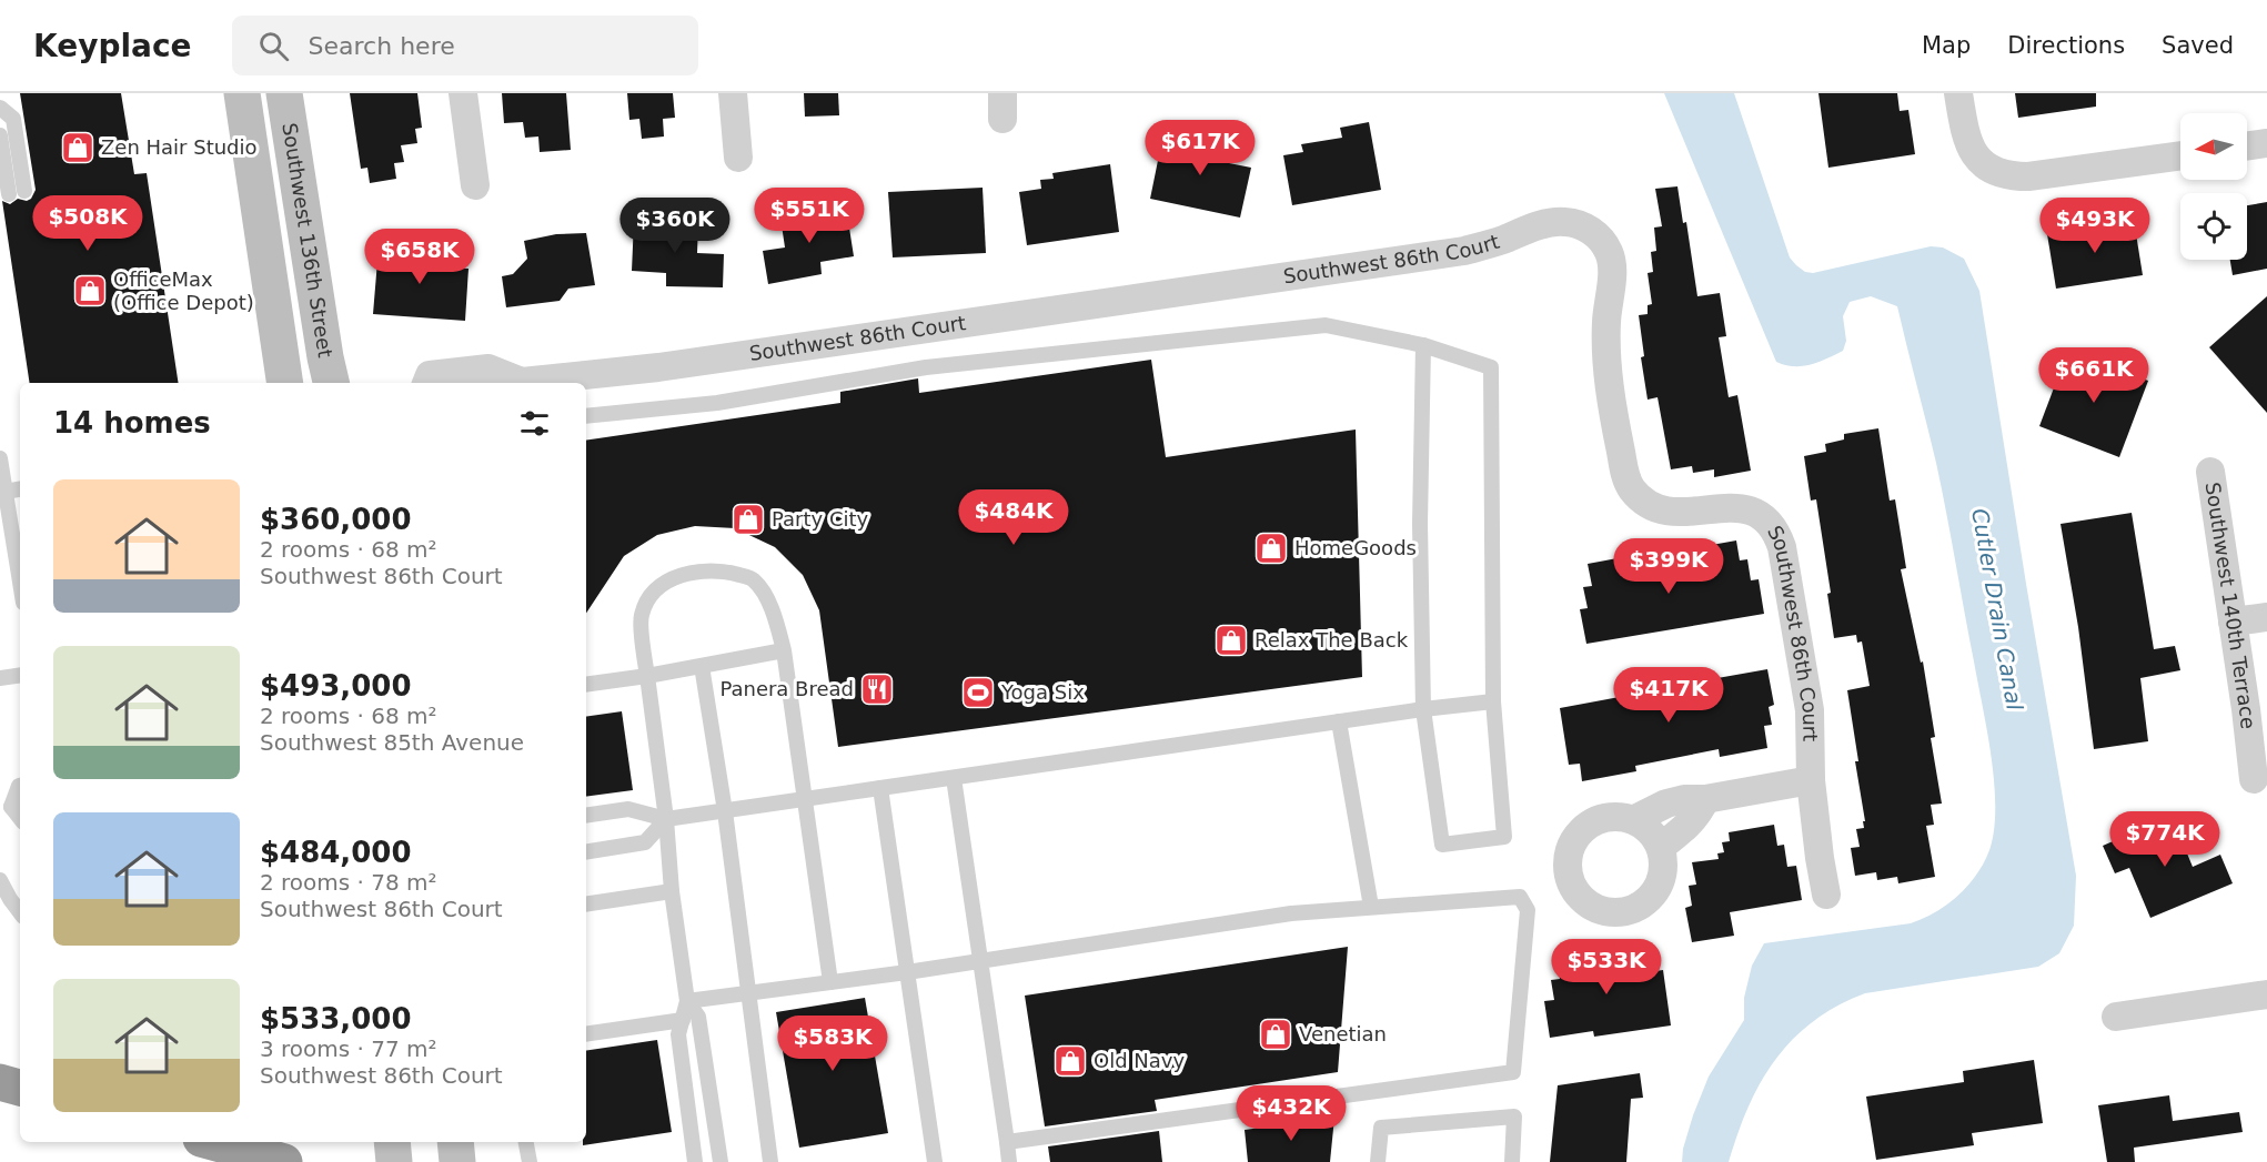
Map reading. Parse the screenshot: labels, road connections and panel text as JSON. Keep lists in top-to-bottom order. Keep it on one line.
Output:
{"streets":{"street":["Southwest 136th Street","Southwest 86th Court","Southwest 140th Terrace"]},"water":["Cutler Drain Canal"],"places":{"shop":["Zen Hair Studio","OfficeMax (Office Depot)","Party City","HomeGoods","Relax The Back","Venetian","Old Navy"],"restaurant":["Panera Bread"],"sports":["Yoga Six"]},"north":"left","page":{"header":"Keyplace","search":"Search here","nav":["Map","Directions","Saved"],"price":["$617K","$551K","$508K","$360K","$493K","$658K","$661K","$484K","$399K","$417K","$774K","$533K","$583K","$432K"],"heading":"14 homes","list":[{"name":"$360,000","note":"2 rooms · 68 m² · Southwest 86th Court"},{"name":"$493,000","note":"2 rooms · 68 m² · Southwest 85th Avenue"},{"name":"$484,000","note":"2 rooms · 78 m² · Southwest 86th Court"},{"name":"$533,000","note":"3 rooms · 77 m² · Southwest 86th Court"}]}}
